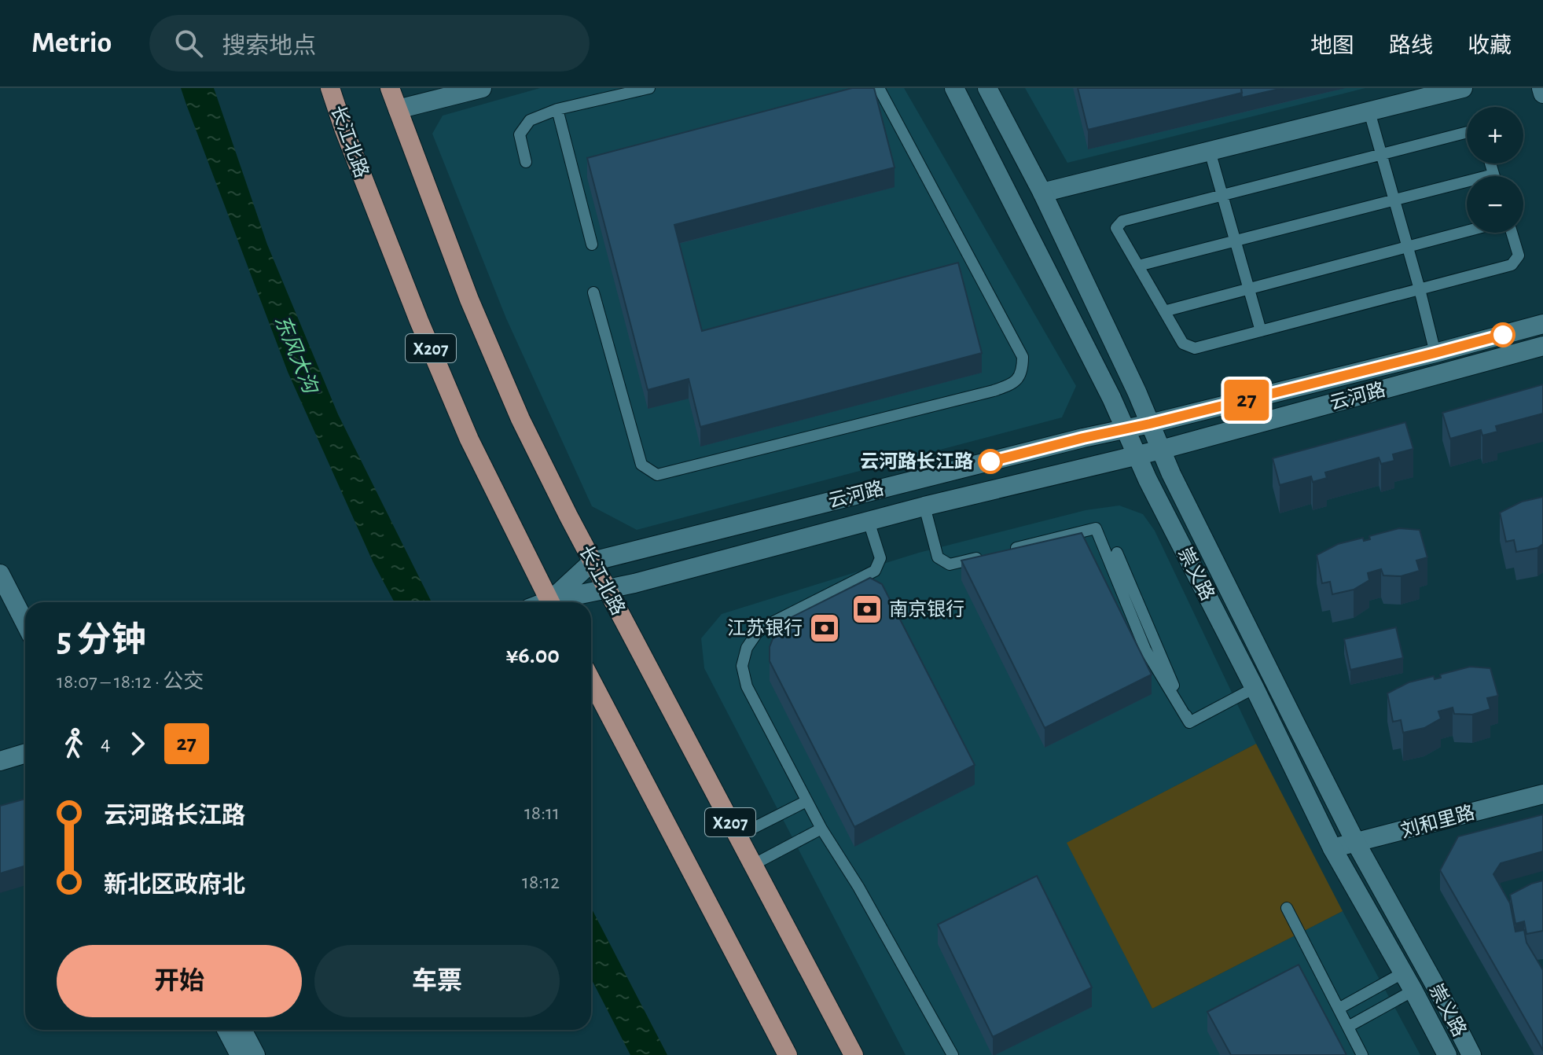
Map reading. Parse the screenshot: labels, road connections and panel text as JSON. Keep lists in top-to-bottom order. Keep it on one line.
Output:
{"streets":{"main road":["长江北路","X207"],"street":["云河路","崇义路","刘和里路"]},"crossings":[["长江北路","云河路"],["云河路","崇义路"],["崇义路","刘和里路"]],"water":["东风大沟"],"places":{"other":["云河路长江路"],"bank":["南京银行","江苏银行"]},"lines":["bus line 27"],"page":{"header":"Metrio","search":"搜索地点","nav":["地图","路线","收藏"],"on_map":"27","map_buttons":["+","−"],"heading":["5 分钟","18:07 – 18:12 · 公交","¥6.00"],"legs":["4","27"],"list":[{"name":"云河路长江路","value":"18:11"},{"name":"新北区政府北","value":"18:12"}],"buttons":["开始","车票"]}}
